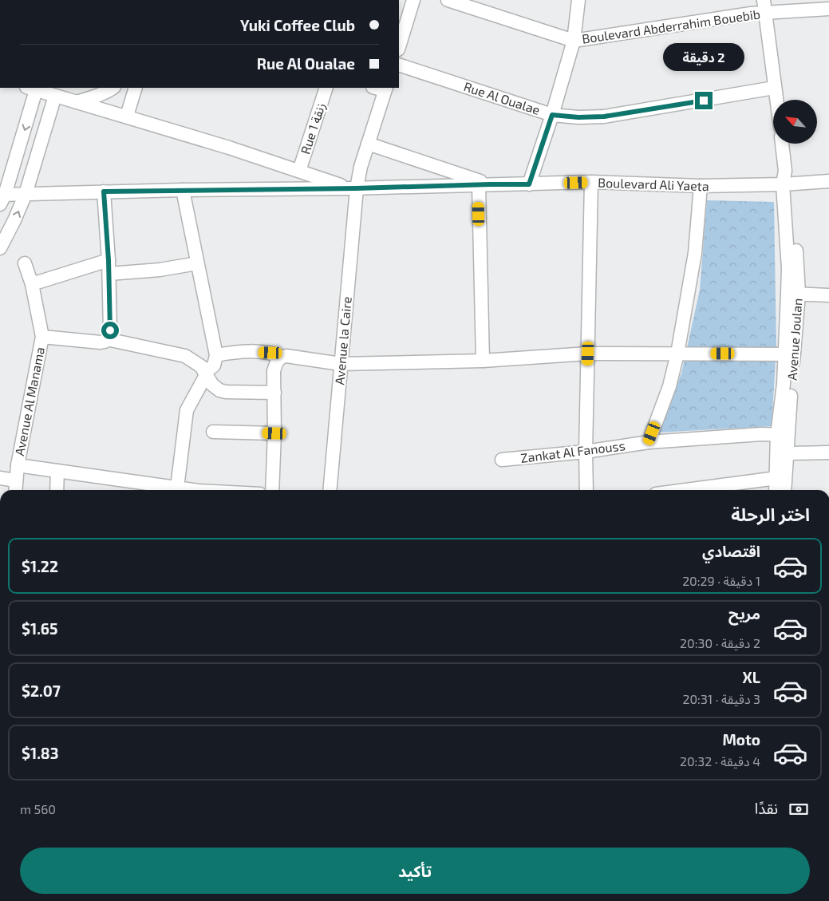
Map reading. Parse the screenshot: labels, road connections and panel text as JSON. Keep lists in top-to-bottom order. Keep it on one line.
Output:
{"streets":{"street":["Boulevard Abderrahim Bouebib","Rue Al Oualae","Rue 1 زنقة","Boulevard Ali Yaeta","Avenue Joulan","Avenue la Caire","Avenue Al Manama","Zankat Al Fanouss"]},"crossings":[["Boulevard Ali Yaeta","Avenue Joulan"],["Boulevard Ali Yaeta","Avenue la Caire"],["Avenue Joulan","Zankat Al Fanouss"]],"north":"top left","page":{"banner":["Yuki Coffee Club","Rue Al Oualae"],"bubble":"2 دقيقة","heading":"اختر الرحلة","list":[{"name":"اقتصادي","note":"1 دقيقة · 20:29","value":"$1.22"},{"name":"مريح","note":"2 دقيقة · 20:30","value":"$1.65"},{"name":"XL","note":"3 دقيقة · 20:31","value":"$2.07"},{"name":"Moto","note":"4 دقيقة · 20:32","value":"$1.83"}],"pay":["نقدًا","560 m"],"buttons":"تأكيد"}}
